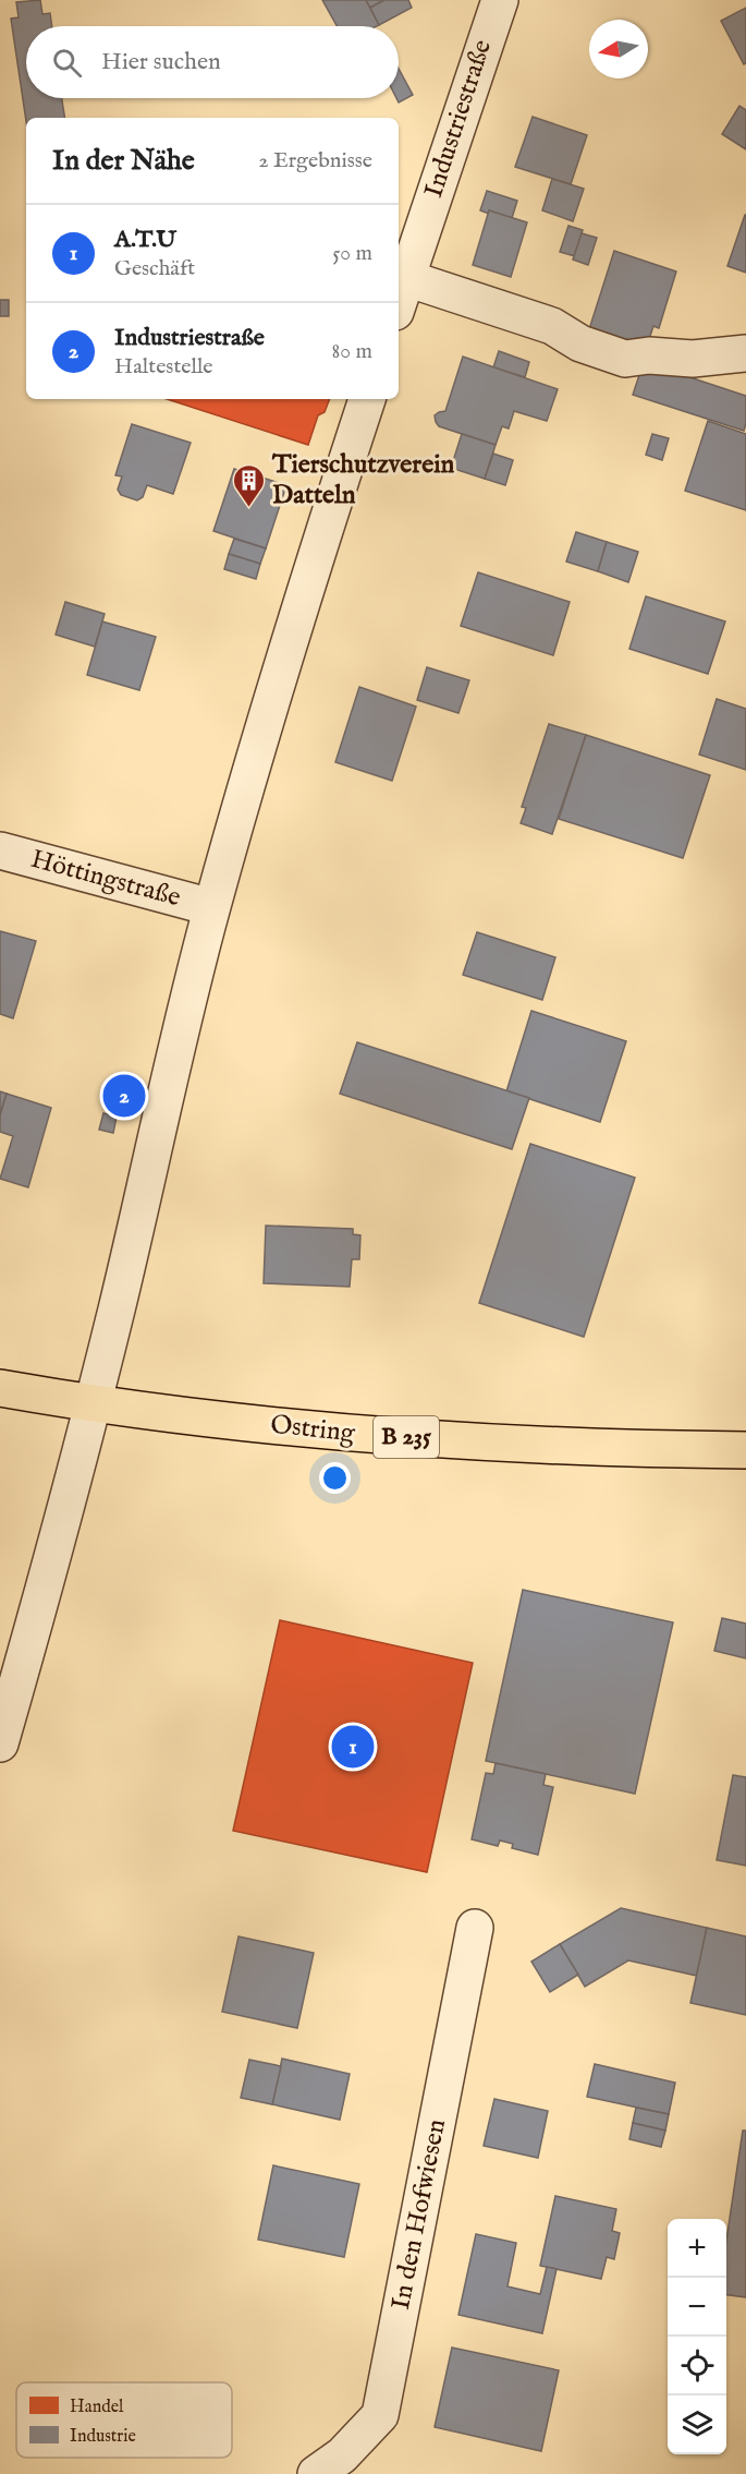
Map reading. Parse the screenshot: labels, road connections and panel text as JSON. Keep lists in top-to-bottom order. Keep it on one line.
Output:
{"streets":{"main road":["Ostring","B 235"],"street":["Industriestraße","Höttingstraße","In den Hofwiesen"]},"places":{"building":["Tierschutzverein Datteln"]},"legend":["Handel","Industrie"],"north":"left","page":{"search":"Hier suchen","heading":["In der Nähe","2 Ergebnisse"],"list":[{"mark":"1","name":"A.T.U","note":"Geschäft","value":"50 m"},{"mark":"2","name":"Industriestraße","note":"Haltestelle","value":"80 m"}],"pins":["2","1"],"map_buttons":["+","−"]}}
